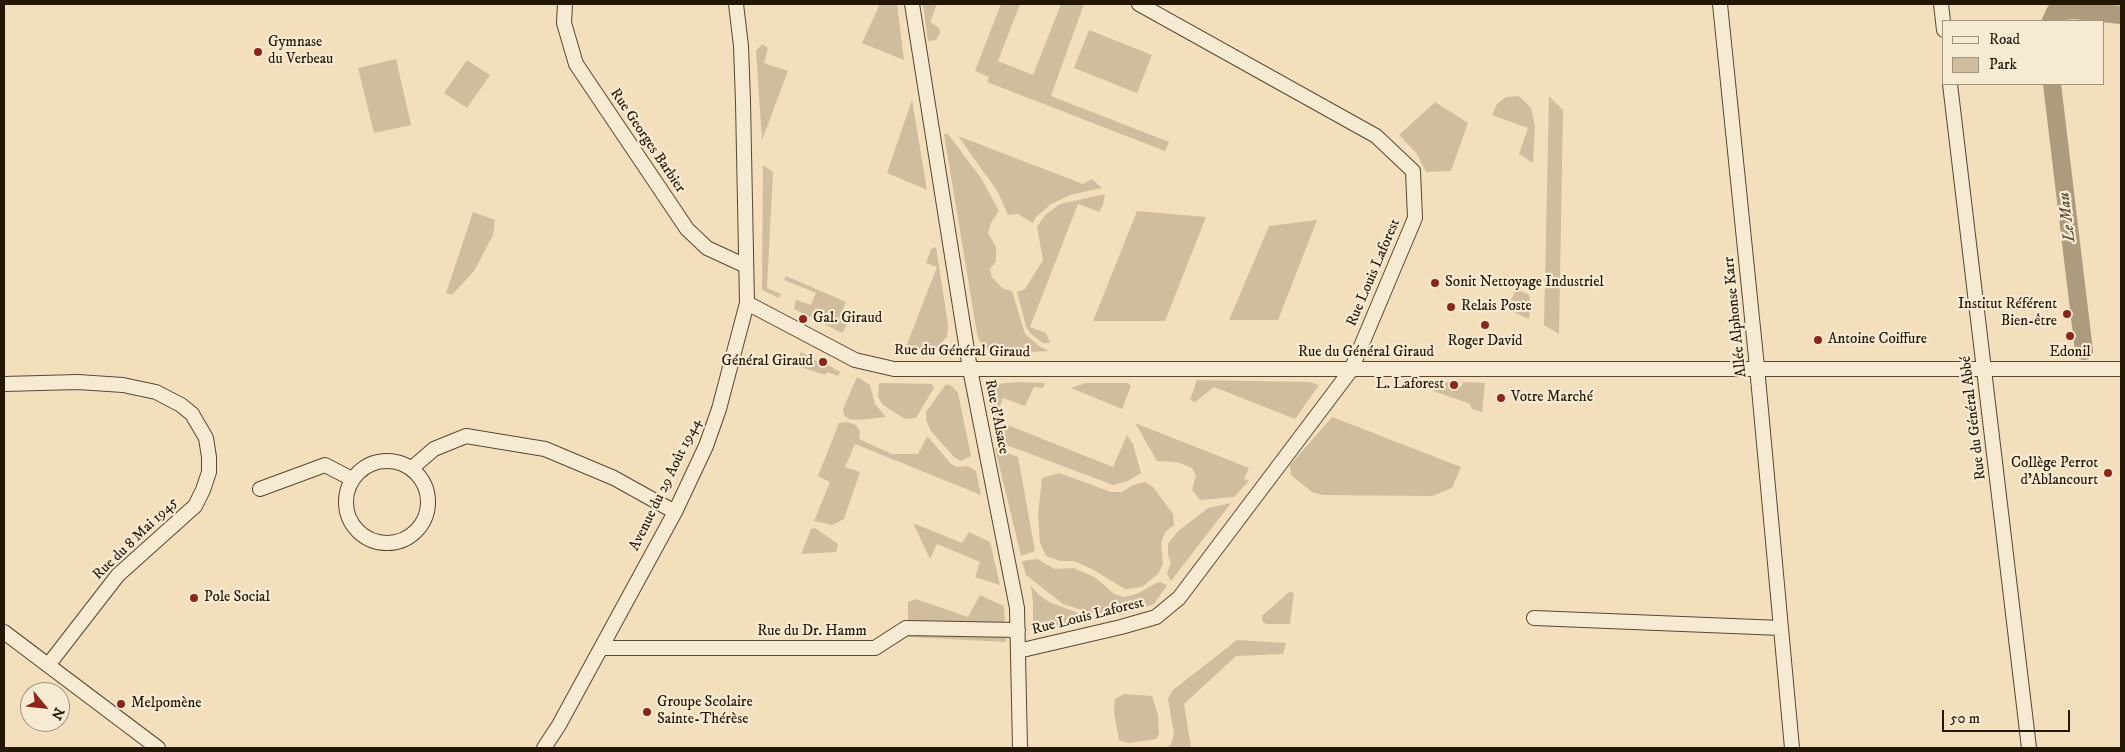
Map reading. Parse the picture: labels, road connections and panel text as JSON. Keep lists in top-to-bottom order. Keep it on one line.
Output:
{"streets":{"street":["Rue Georges Barbier","Rue Louis Laforest","Allée Alphonse Karr","Rue du Général Giraud","Rue d'Alsace","Rue du Général Abbé","Avenue du 29 Août 1944","Rue du 8 Mai 1945","Rue du Dr. Hamm"]},"crossings":[["Rue Georges Barbier","Avenue du 29 Août 1944"],["Rue Louis Laforest","Rue du Général Giraud"],["Rue Louis Laforest","Rue d'Alsace"],["Allée Alphonse Karr","Rue du Général Giraud"],["Rue du Général Giraud","Rue d'Alsace"],["Rue du Général Giraud","Rue du Général Abbé"],["Rue du Général Giraud","Avenue du 29 Août 1944"],["Rue d'Alsace","Rue du Dr. Hamm"],["Avenue du 29 Août 1944","Rue du Dr. Hamm"]],"water":["Le Mau"],"places":["Gymnase du Verbeau","Sonit Nettoyage Industriel","Relais Poste","Institut Référent Bien-être","Gal. Giraud","Roger David","Edonil","Antoine Coiffure","Général Giraud","L. Laforest","Votre Marché","Collège Perrot d'Ablancourt","Pole Social","Melpomène","Groupe Scolaire Sainte-Thérèse"],"legend":["Road","Park"],"scale_bar":"50 m","north":"bottom right"}
